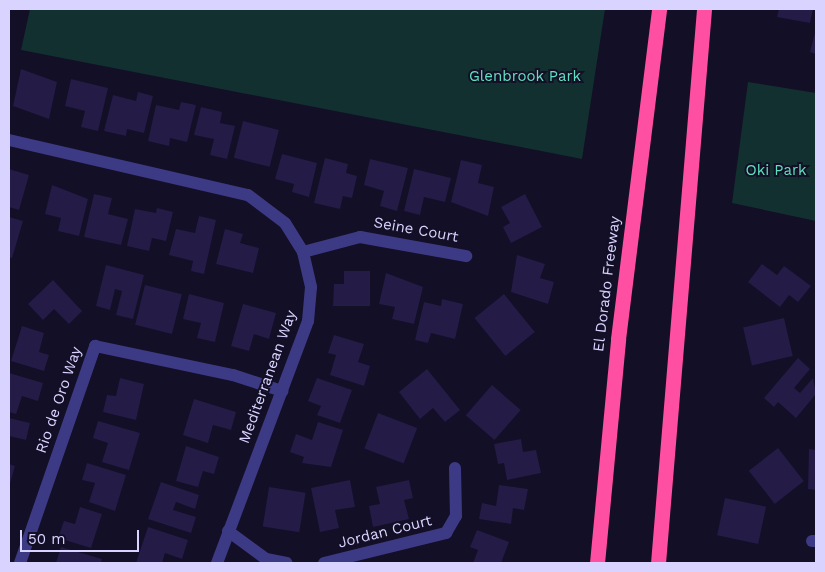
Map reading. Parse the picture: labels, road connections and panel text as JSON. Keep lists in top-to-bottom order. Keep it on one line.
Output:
{"streets":{"highway":["El Dorado Freeway"],"street":["Seine Court","Mediterranean Way","Rio de Oro Way","Jordan Court"]},"crossings":[["Seine Court","Mediterranean Way"],["Mediterranean Way","Rio de Oro Way"]],"parks":["Glenbrook Park","Oki Park"],"scale_bar":"50 m"}
